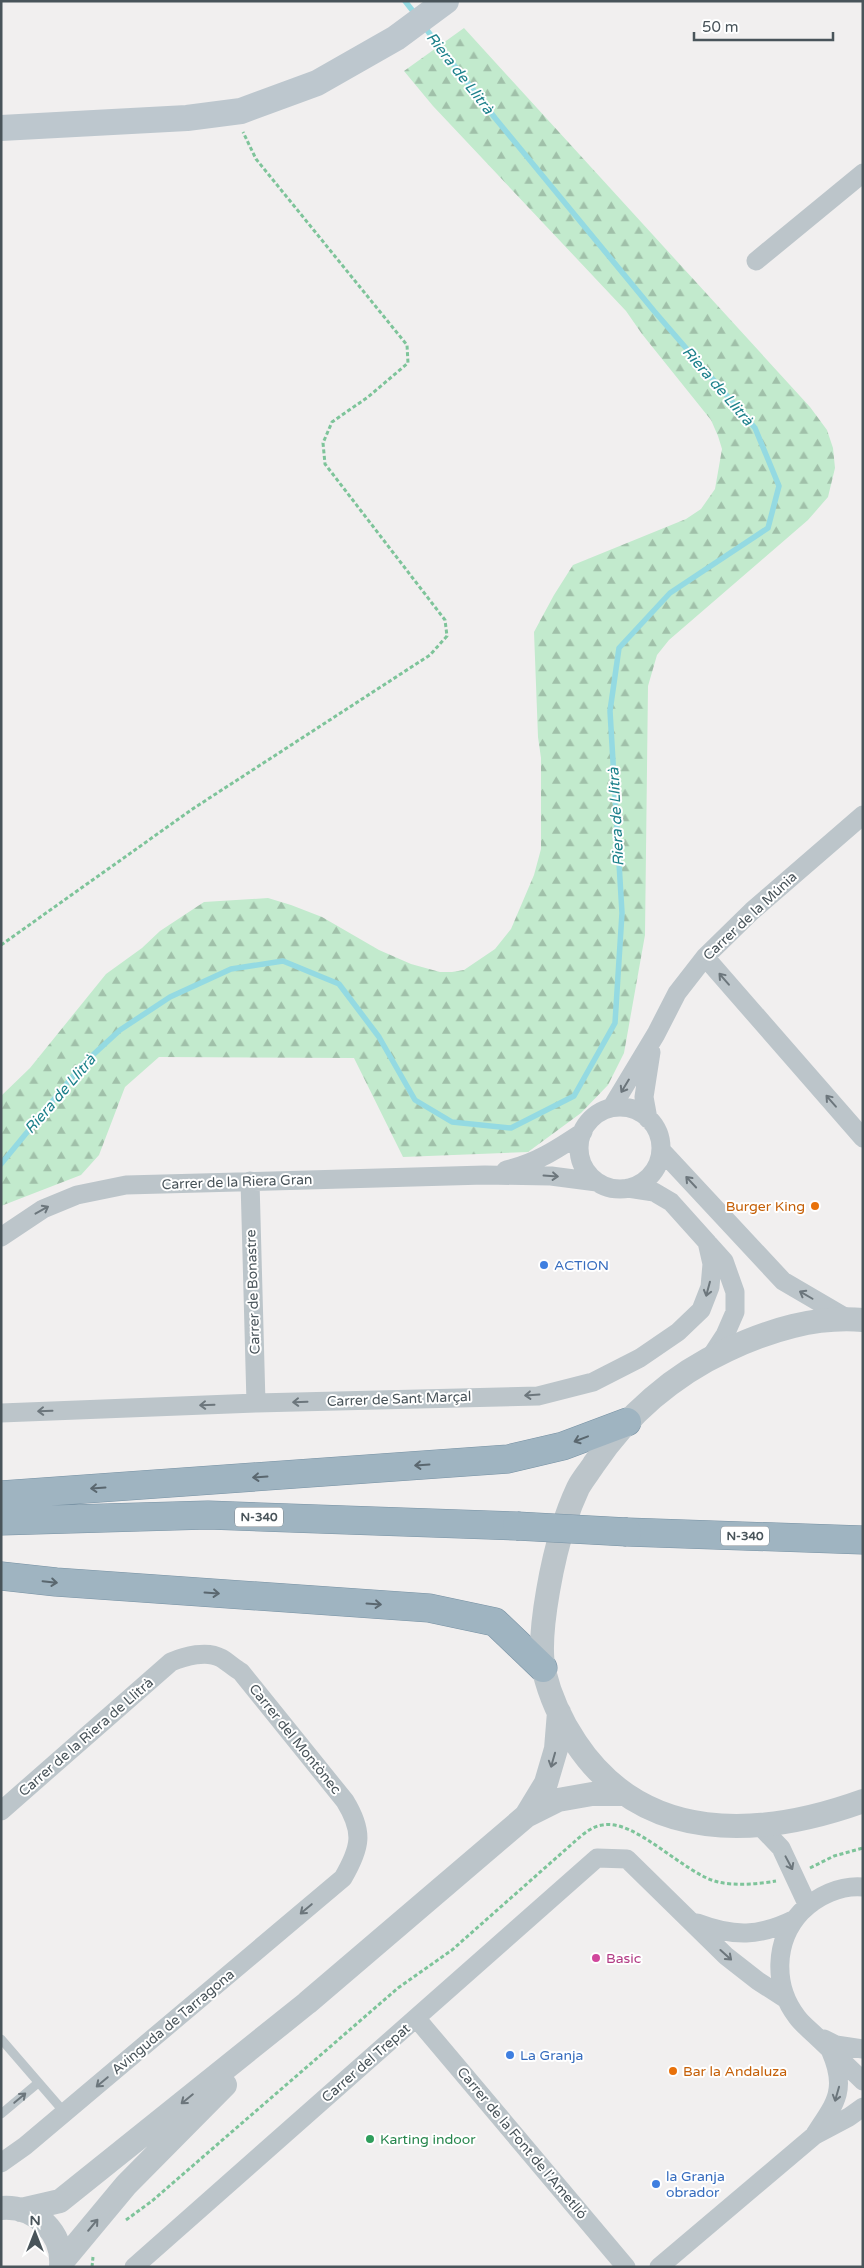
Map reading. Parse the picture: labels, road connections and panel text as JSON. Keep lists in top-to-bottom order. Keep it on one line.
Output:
{"streets":{"highway":["N-340"],"street":["Carrer de la Múnia","Carrer de la Riera Gran","Carrer de Bonastre","Carrer de Sant Marçal","Carrer de la Riera de Llitrà","Carrer del Montònec","Avinguda de Tarragona","Carrer del Trepat","Carrer de la Font de l'Ametlló"]},"crossings":[["Carrer de la Múnia","Carrer de la Riera Gran"],["Carrer de la Riera Gran","Carrer de Bonastre"],["Carrer de Bonastre","Carrer de Sant Marçal"],["Carrer de la Riera de Llitrà","Carrer del Montònec"],["Carrer del Montònec","Avinguda de Tarragona"],["Carrer del Trepat","Carrer de la Font de l'Ametlló"]],"one_way":["Carrer de la Riera Gran"],"water":["Riera de Llitrà"],"places":["Burger King","ACTION","Basic","La Granja","Bar la Andaluza","Karting indoor","la Granja obrador"],"scale_bar":"50 m","north":"top"}
